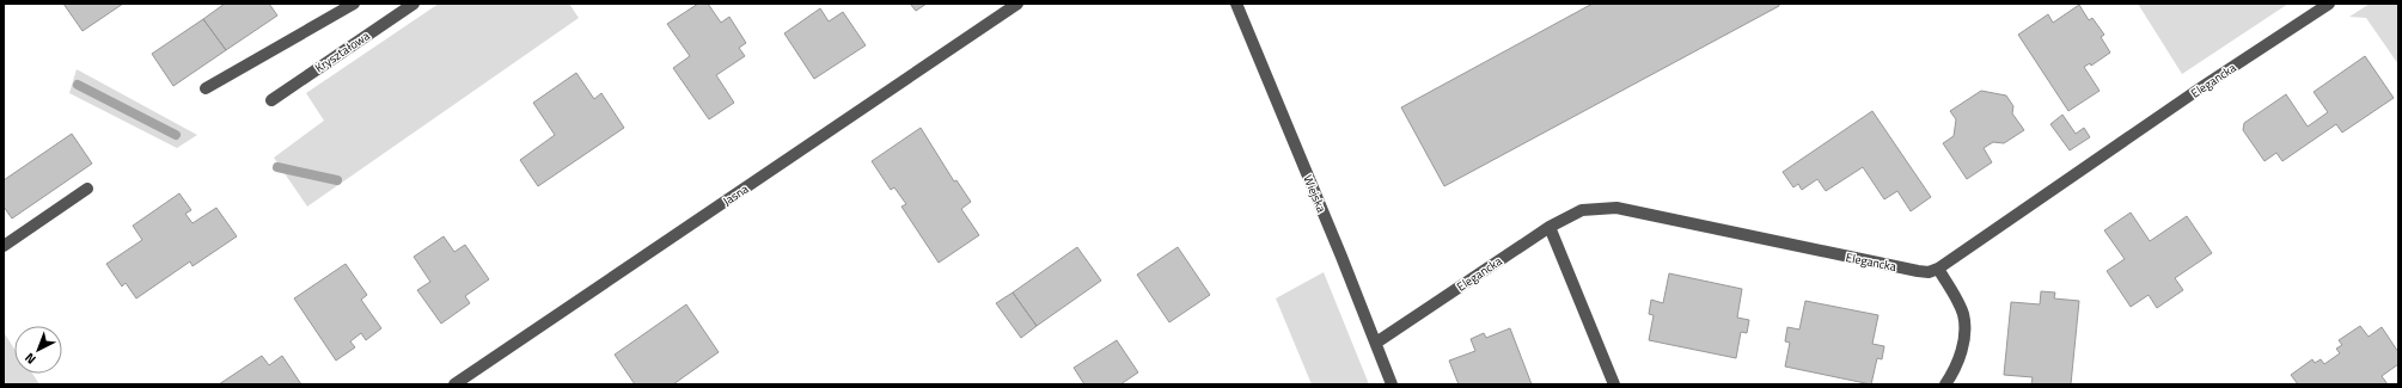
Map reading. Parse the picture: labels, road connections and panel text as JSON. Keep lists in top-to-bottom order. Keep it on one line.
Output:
{"streets":{"street":["Kryształowa","Elegancka","Wiejska","Jasna"]},"crossings":[["Elegancka","Wiejska"]],"north":"bottom left"}
